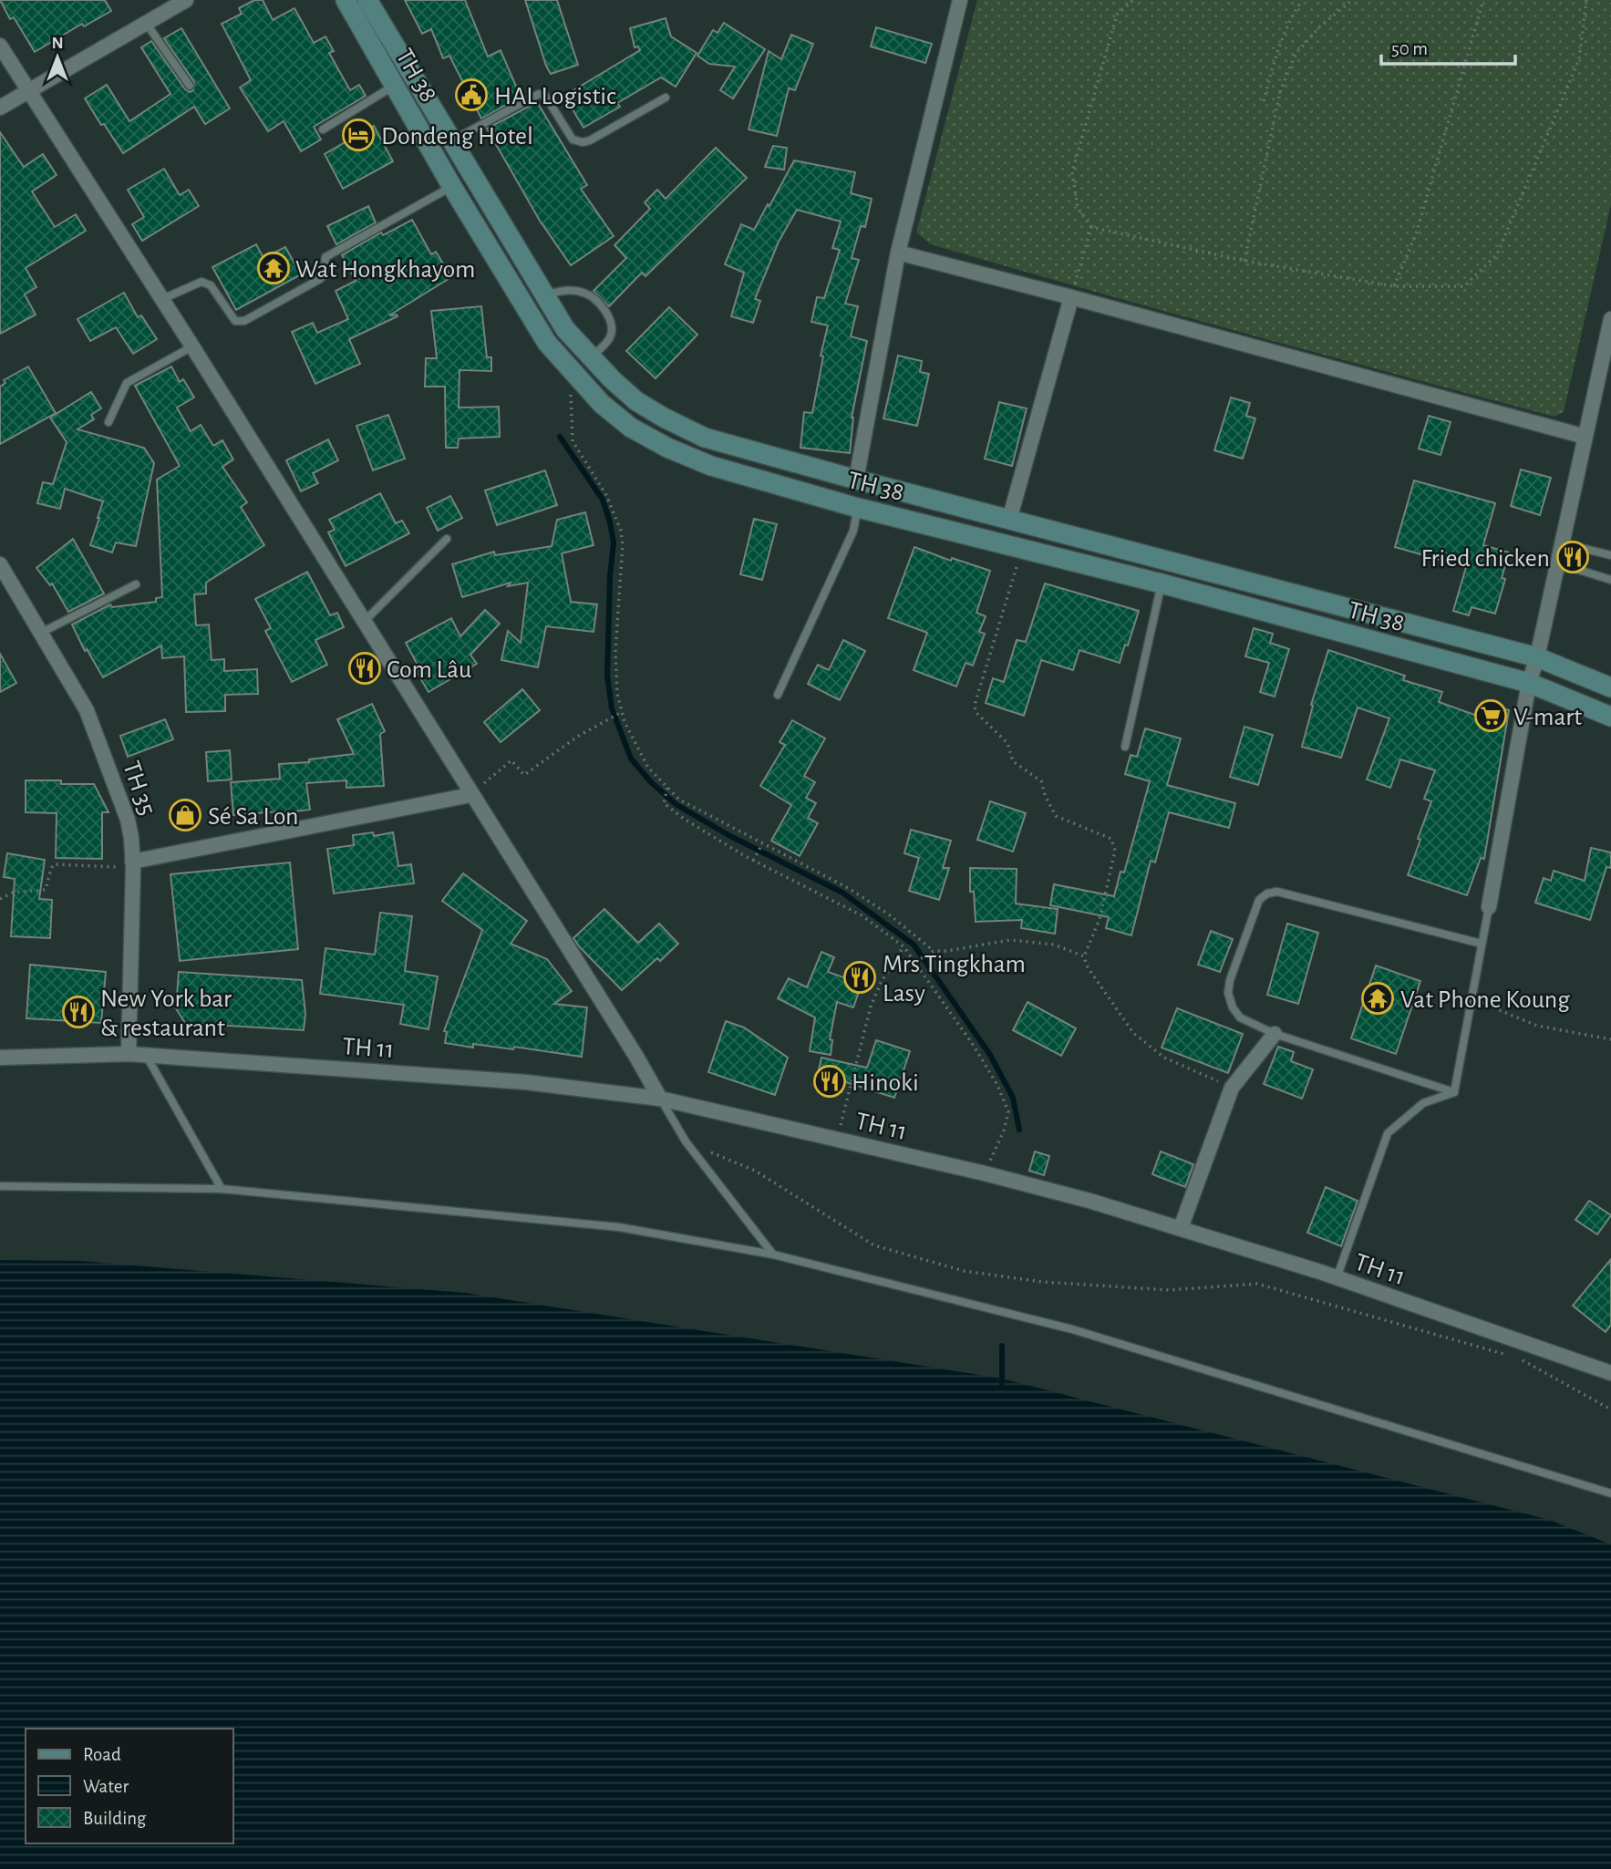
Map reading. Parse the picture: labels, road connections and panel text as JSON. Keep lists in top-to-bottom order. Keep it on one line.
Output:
{"streets":{"street":["TH 38","TH 35","TH 11"]},"crossings":[["TH 35","TH 11"]],"places":{"public building":["HAL Logistic"],"hotel":["Dondeng Hotel"],"temple":["Wat Hongkhayom","Vat Phone Koung"],"restaurant":["Fried chicken","Com Lâu","Mrs Tingkham Lasy","New York bar & restaurant","Hinoki"],"supermarket":["V-mart"],"shop":["Sé Sa Lon"]},"legend":["Road","Water","Building"],"scale_bar":"50 m","north":"top"}
